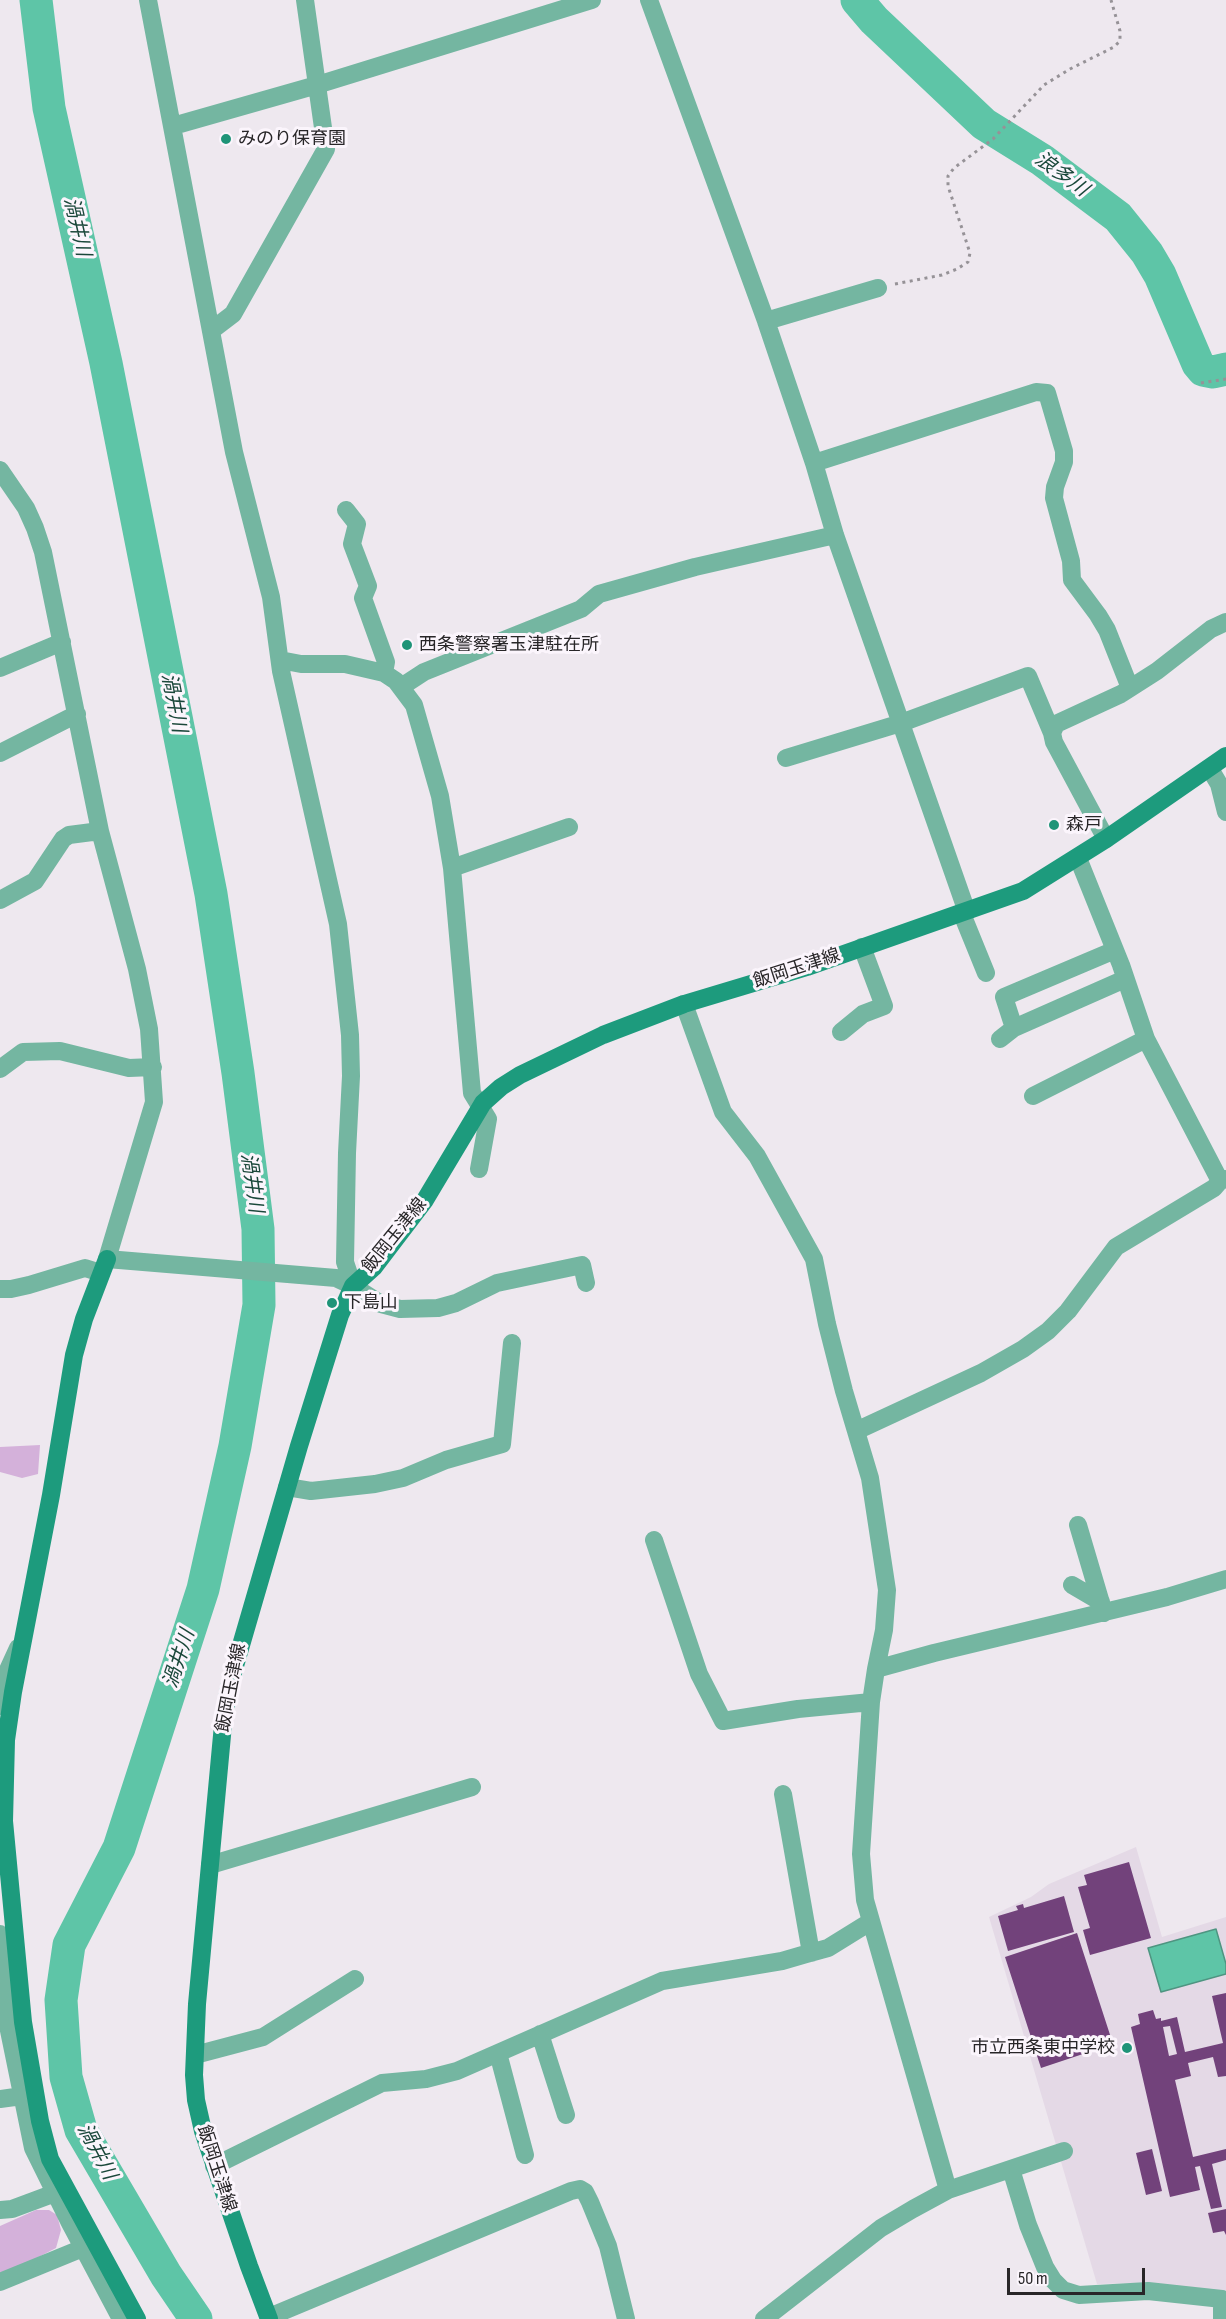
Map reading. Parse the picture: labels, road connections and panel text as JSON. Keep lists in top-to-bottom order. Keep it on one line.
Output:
{"streets":{"main road":["飯岡玉津線"]},"water":["浪多川","渦井川"],"places":["みのり保育園","西条警察署玉津駐在所","森戸","下島山","市立西条東中学校"],"scale_bar":"50 m"}
